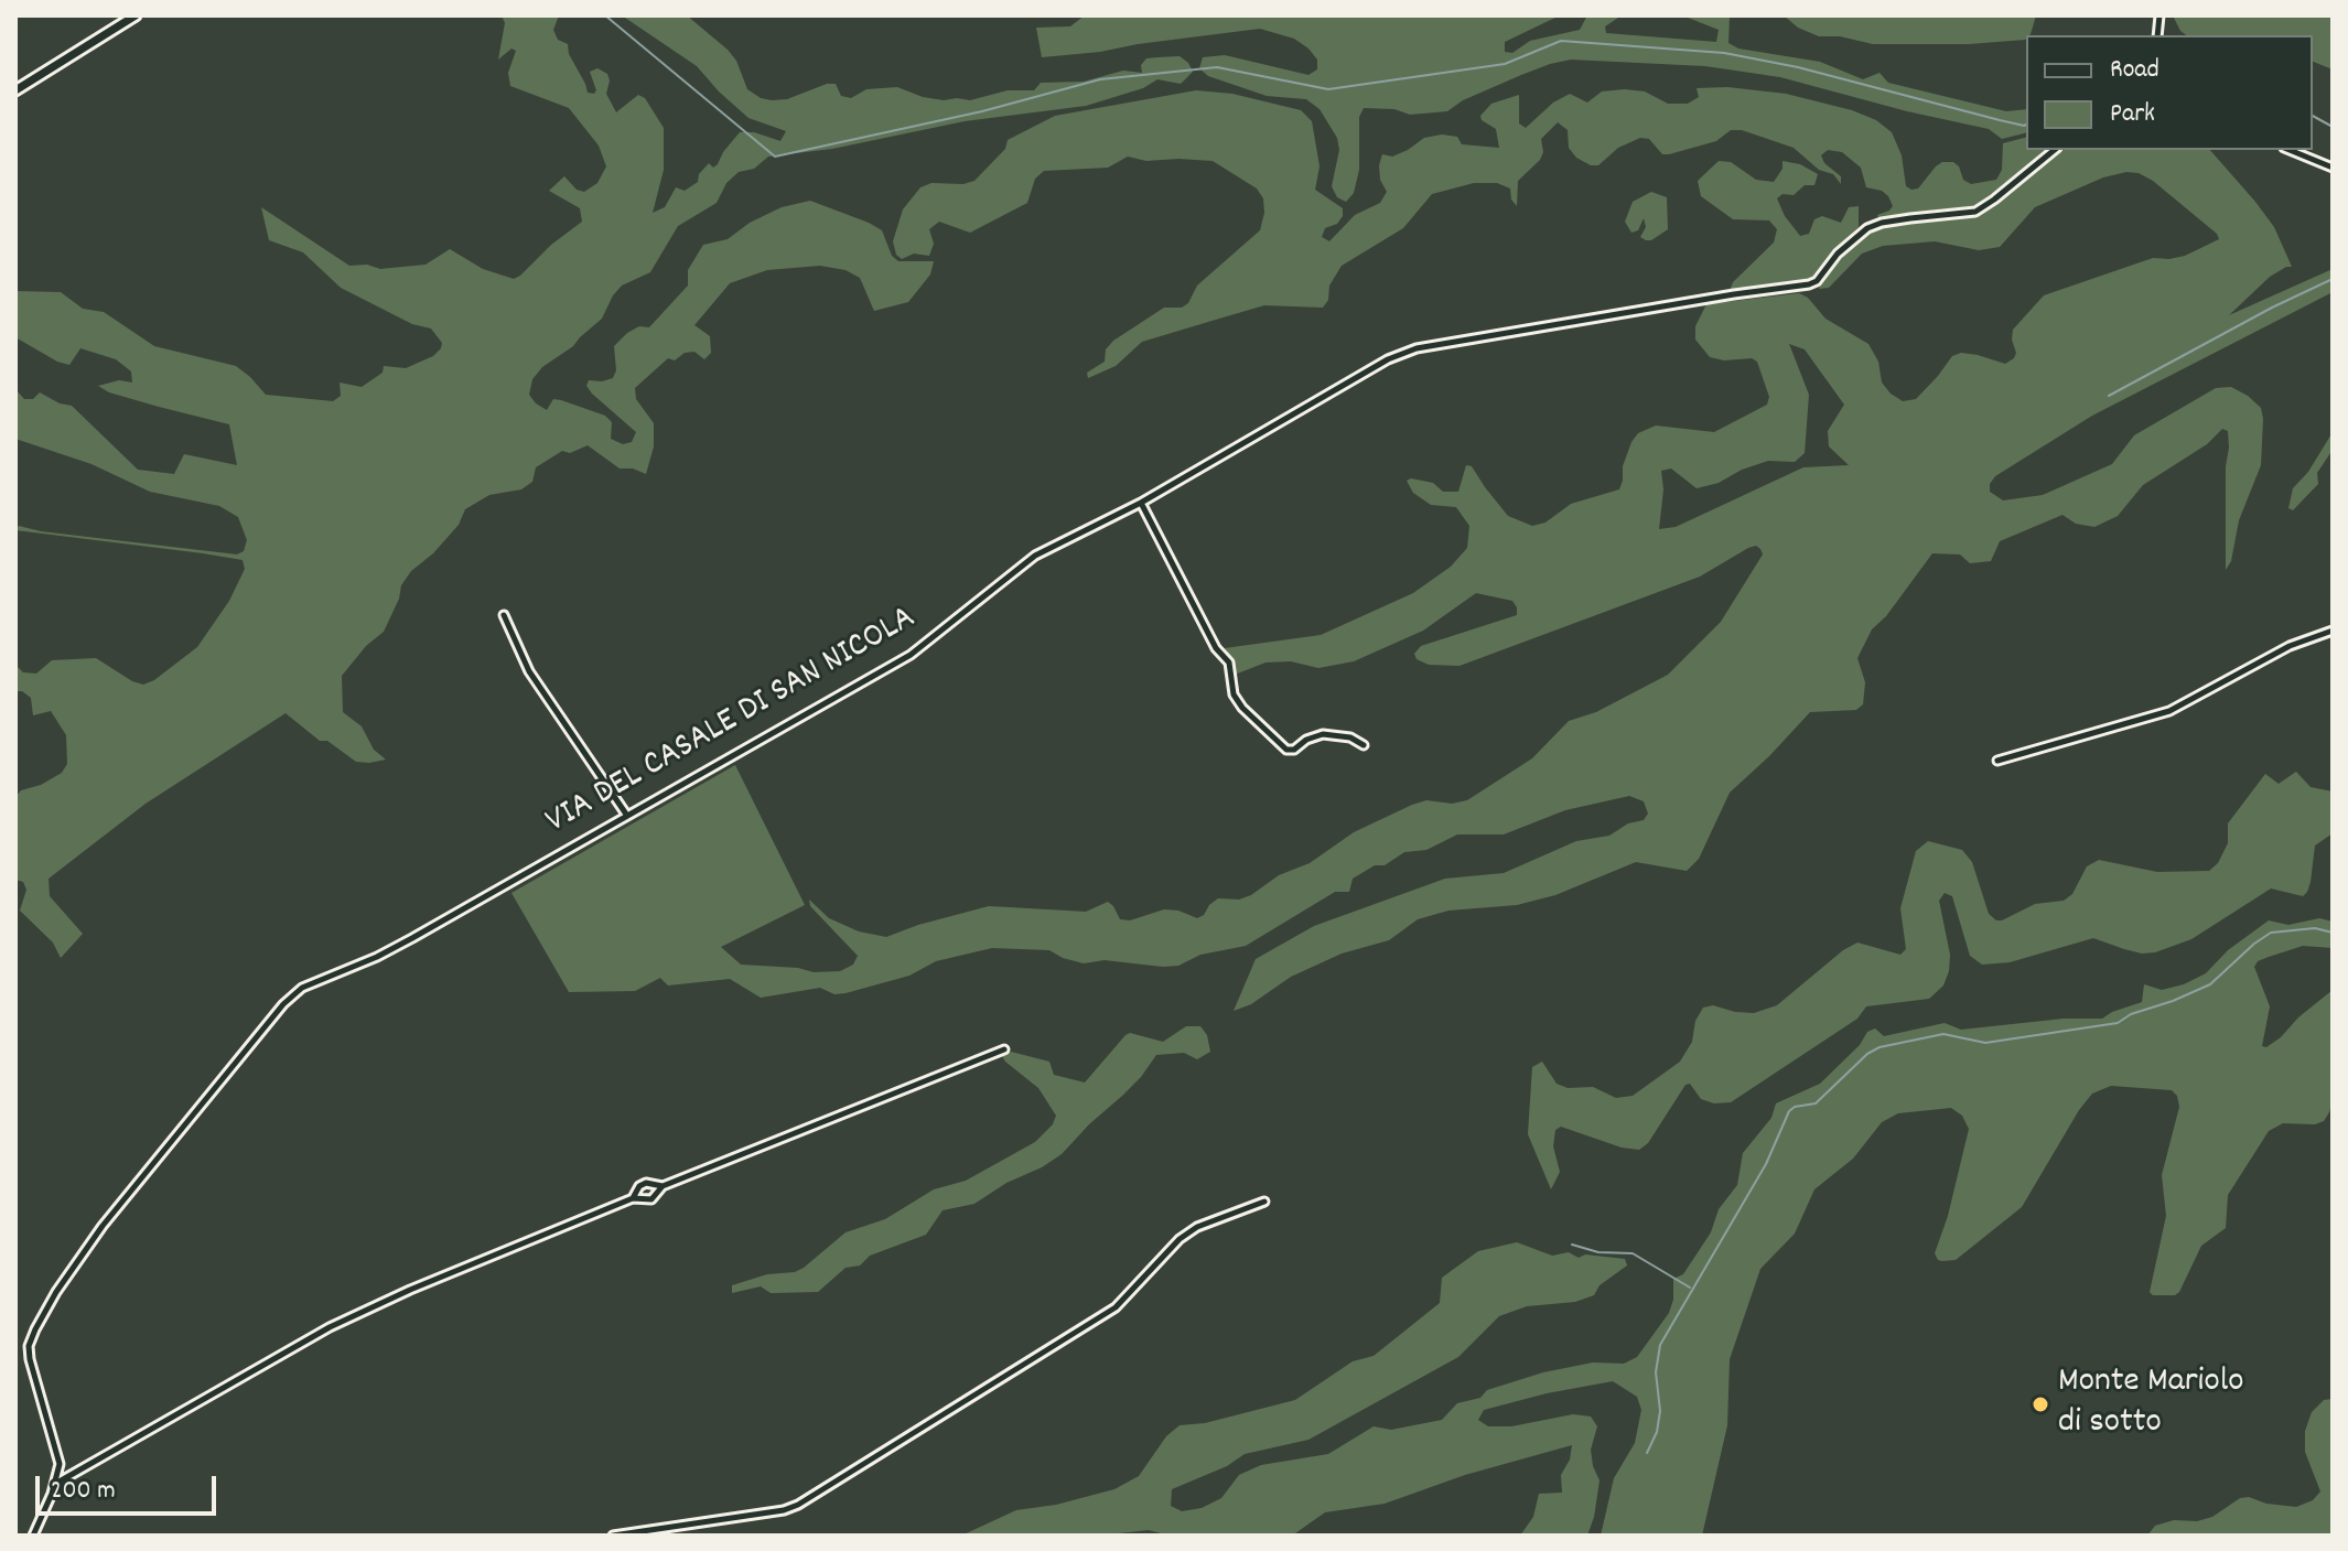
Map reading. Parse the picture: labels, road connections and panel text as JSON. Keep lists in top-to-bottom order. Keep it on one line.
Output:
{"streets":{"street":["VIA DEL CASALE DI SAN NICOLA"]},"places":["Monte Mariolo di sotto"],"legend":["Road","Park"],"scale_bar":"200 m"}
